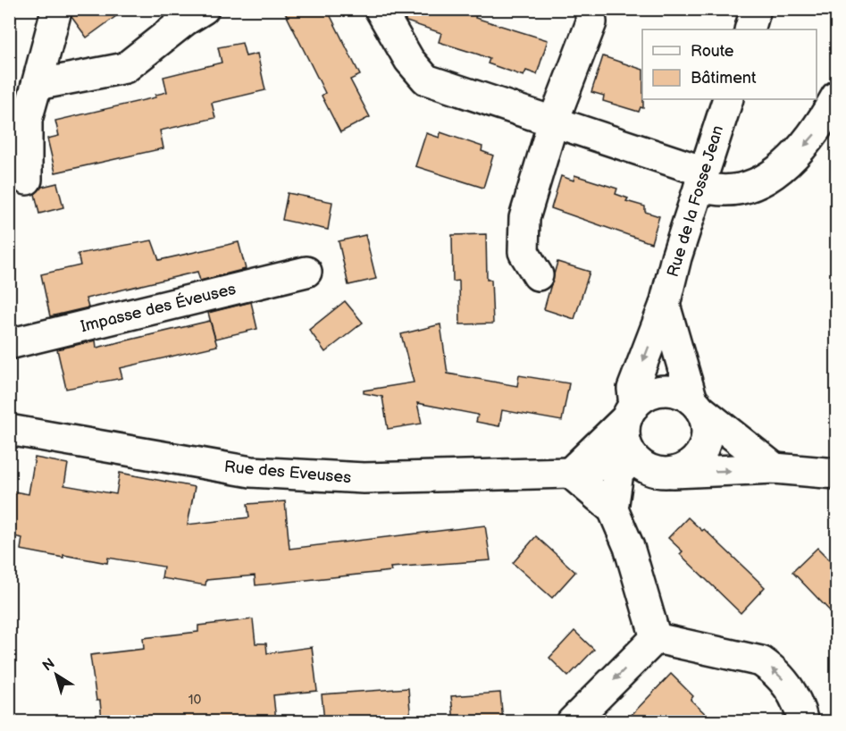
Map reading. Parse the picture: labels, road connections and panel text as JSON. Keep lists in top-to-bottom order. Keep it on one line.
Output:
{"streets":{"street":["Rue de la Fosse Jean","Impasse des Éveuses","Rue des Eveuses"]},"crossings":[["Rue de la Fosse Jean","Rue des Eveuses"]],"house_numbers":["10"],"legend":["Route","Bâtiment"],"north":"top left"}
